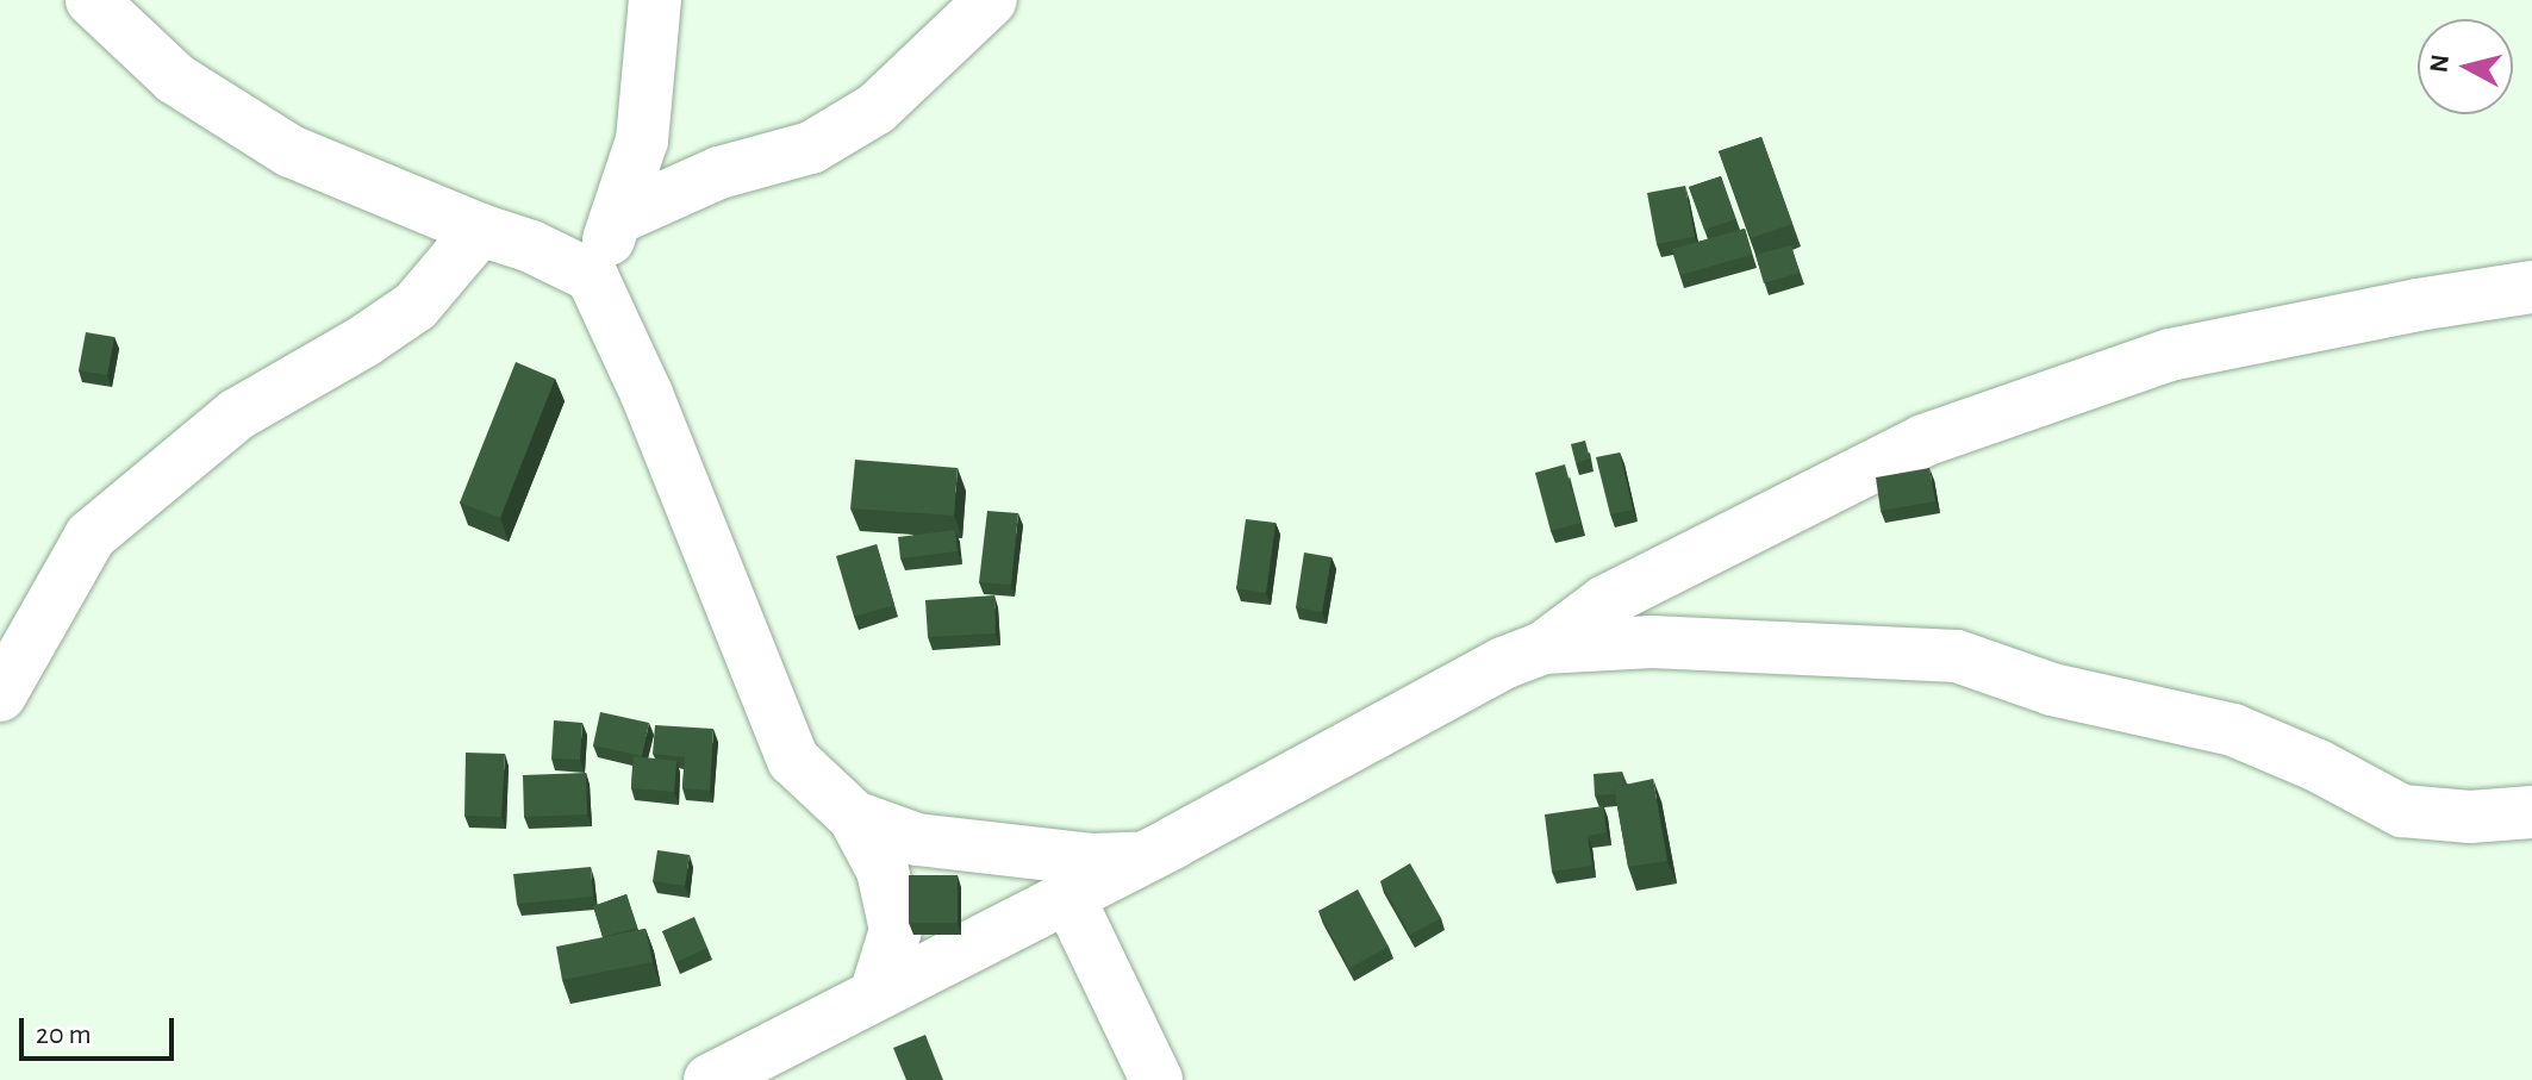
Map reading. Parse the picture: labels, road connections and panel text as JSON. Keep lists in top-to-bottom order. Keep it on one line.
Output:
{"scale_bar":"20 m","north":"left"}
